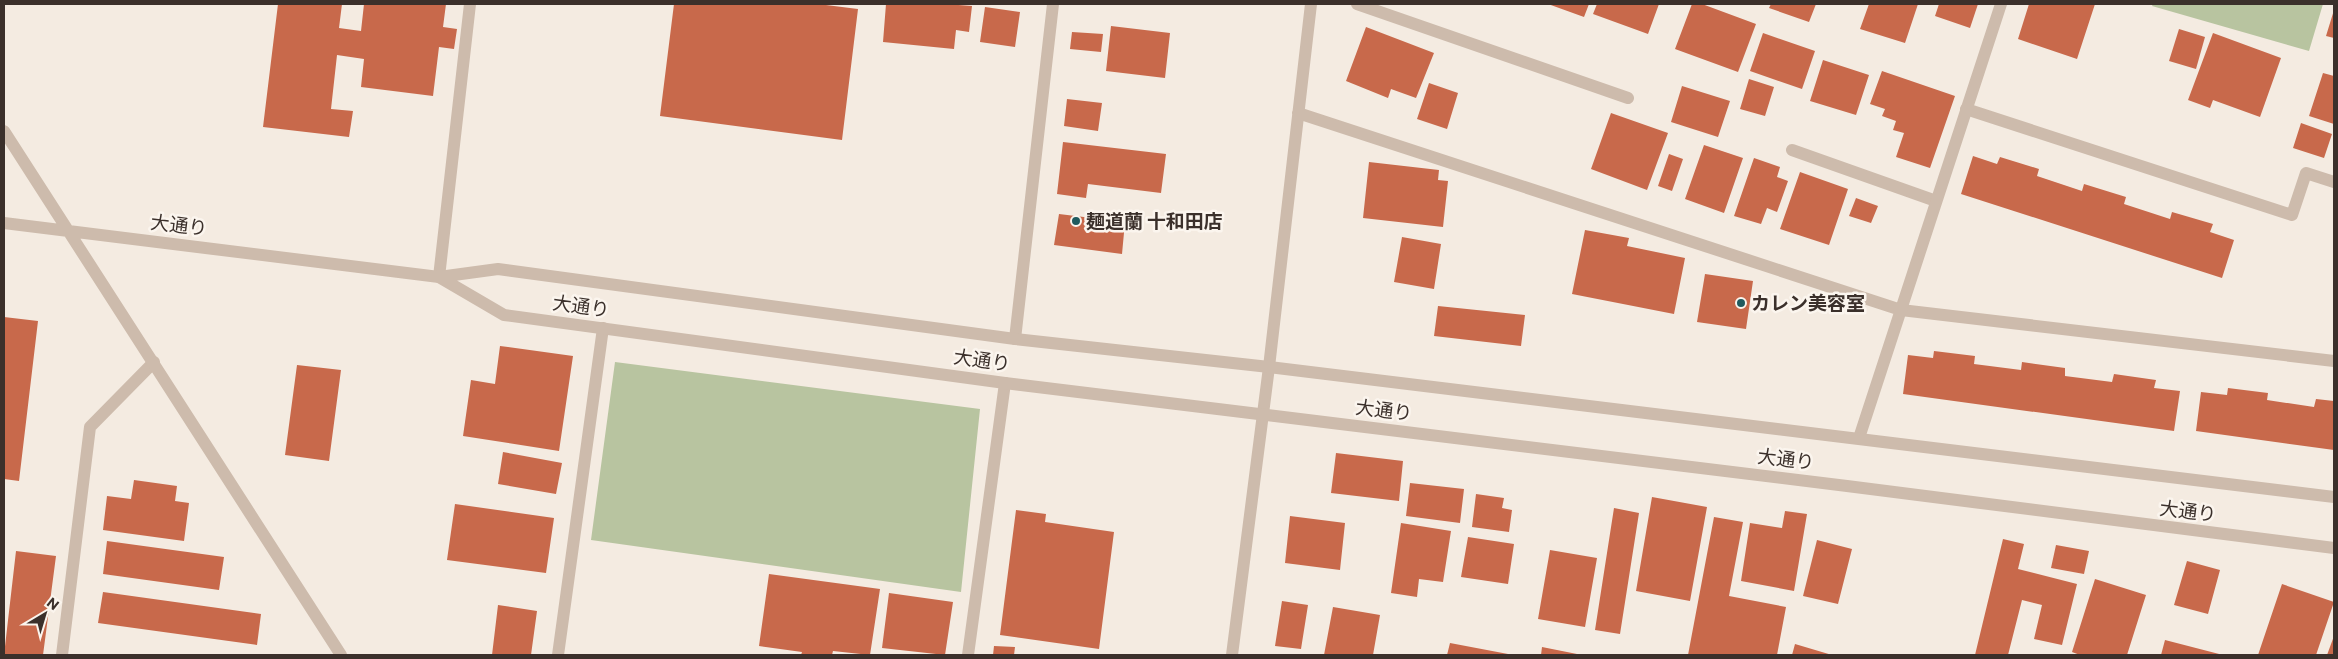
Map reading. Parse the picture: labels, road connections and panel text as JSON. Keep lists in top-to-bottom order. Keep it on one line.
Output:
{"streets":{"street":["大通り"]},"places":["麺道蘭 十和田店","カレン美容室"],"north":"top right"}
